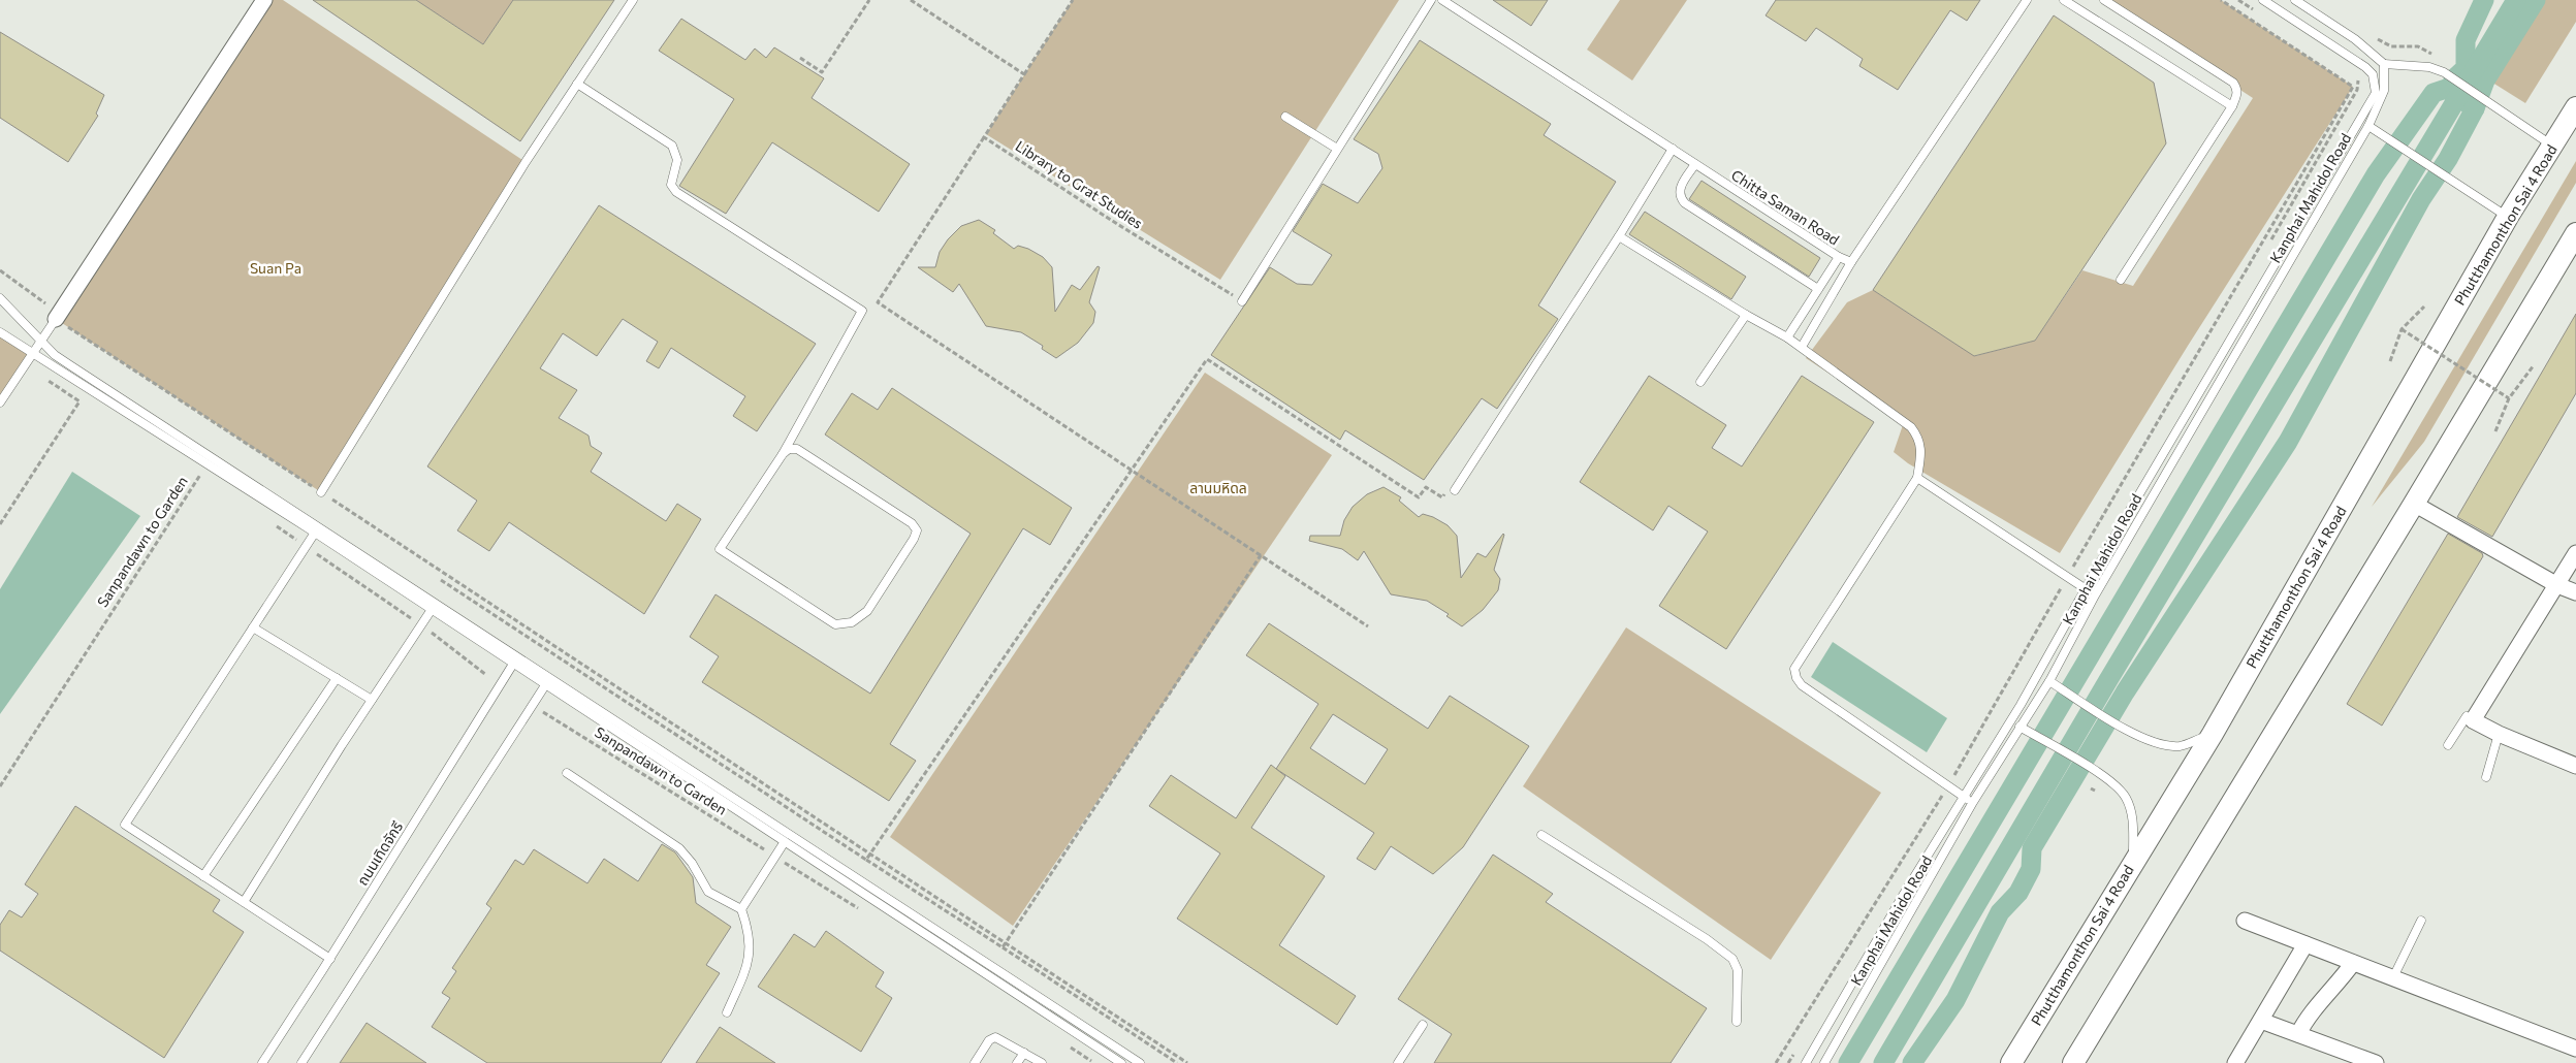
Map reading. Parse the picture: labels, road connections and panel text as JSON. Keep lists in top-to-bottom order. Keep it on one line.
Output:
{"streets":{"main road":["Phutthamonthon Sai 4 Road"],"lane":["Kanphai Mahidol Road","Chitta Saman Road","ถนนเทิดจักรี"],"path":["Library to Grat Studies","Sanpandawn to Garden"]},"parks":["Suan Pa","ลานมหิดล"]}
